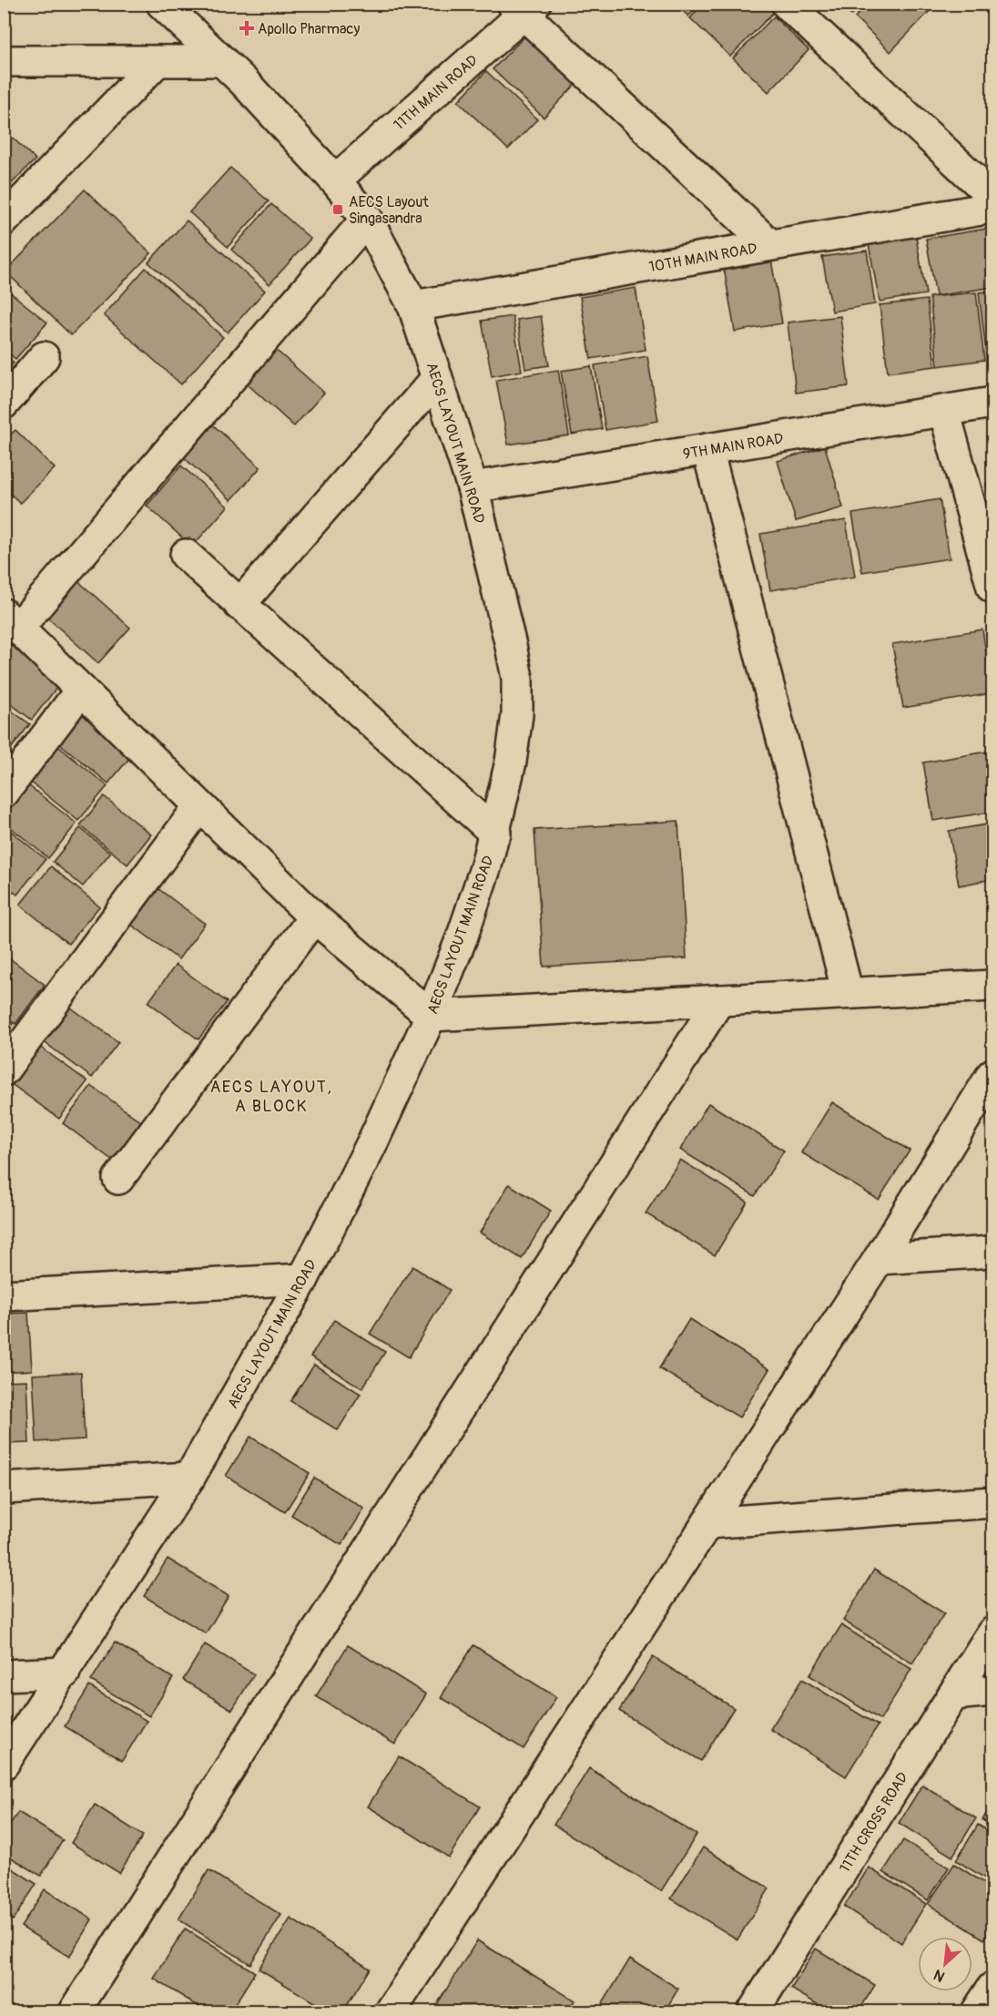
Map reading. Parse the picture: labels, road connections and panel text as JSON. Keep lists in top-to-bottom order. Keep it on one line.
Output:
{"streets":{"street":["11TH MAIN ROAD","10TH MAIN ROAD","AECS LAYOUT MAIN ROAD","9TH MAIN ROAD","11TH CROSS ROAD"]},"crossings":[["11TH MAIN ROAD","AECS LAYOUT MAIN ROAD"],["10TH MAIN ROAD","AECS LAYOUT MAIN ROAD"],["AECS LAYOUT MAIN ROAD","9TH MAIN ROAD"]],"districts":["AECS LAYOUT, A BLOCK"],"places":{"health":["Apollo Pharmacy"],"transit":["AECS Layout Singasandra"]},"north":"bottom left"}
